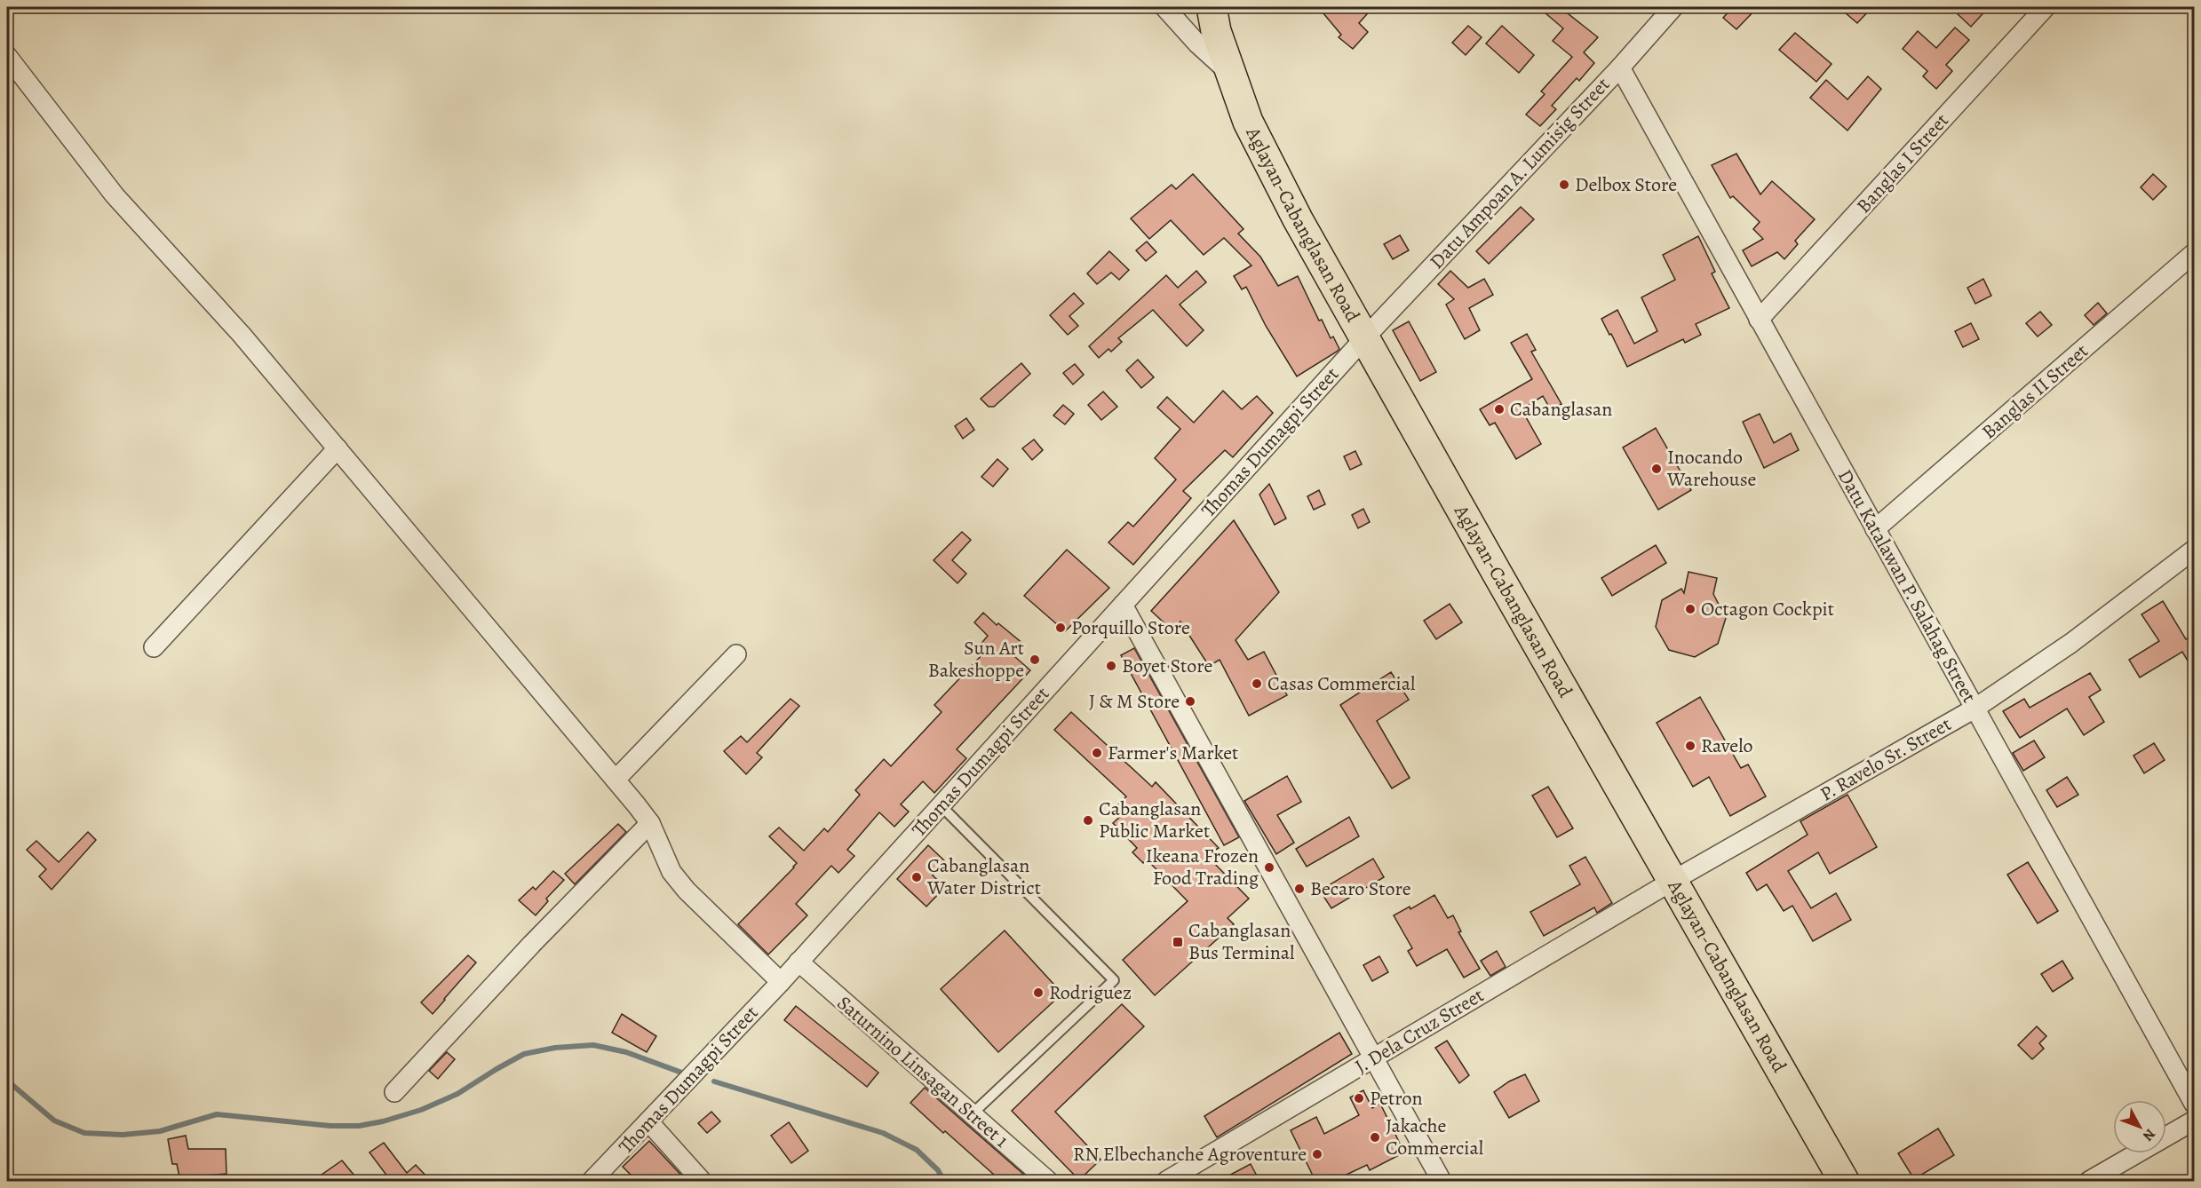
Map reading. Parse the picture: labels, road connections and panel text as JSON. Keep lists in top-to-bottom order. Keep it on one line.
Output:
{"streets":{"main road":["Aglayan-Cabanglasan Road"],"street":["Banglas I Street","Datu Ampoan A. Lumisig Street","Banglas II Street","Thomas Dumagpi Street","Datu Katalawan P. Salahag Street","P. Ravelo Sr. Street","J. Dela Cruz Street","Saturnino Linsagan Street 1"]},"crossings":[["Banglas I Street","Datu Katalawan P. Salahag Street"],["Datu Ampoan A. Lumisig Street","Aglayan-Cabanglasan Road"],["Datu Ampoan A. Lumisig Street","Thomas Dumagpi Street"],["Datu Ampoan A. Lumisig Street","Datu Katalawan P. Salahag Street"],["Aglayan-Cabanglasan Road","Thomas Dumagpi Street"],["Aglayan-Cabanglasan Road","P. Ravelo Sr. Street"],["Aglayan-Cabanglasan Road","J. Dela Cruz Street"],["Banglas II Street","Datu Katalawan P. Salahag Street"],["Thomas Dumagpi Street","Saturnino Linsagan Street 1"],["Datu Katalawan P. Salahag Street","P. Ravelo Sr. Street"],["P. Ravelo Sr. Street","J. Dela Cruz Street"]],"places":{"other":["Delbox Store","Cabanglasan","Inocando Warehouse","Octagon Cockpit","Porquillo Store","Sun Art Bakeshoppe","Boyet Store","Casas Commercial","J & M Store","Ravelo","Farmer's Market","Cabanglasan Public Market","Ikeana Frozen Food Trading","Cabanglasan Water District","Becaro Store","Rodriguez","Petron","Jakache Commercial","RN Elbechanche Agroventure"],"transit":["Cabanglasan Bus Terminal"]},"north":"bottom right"}
